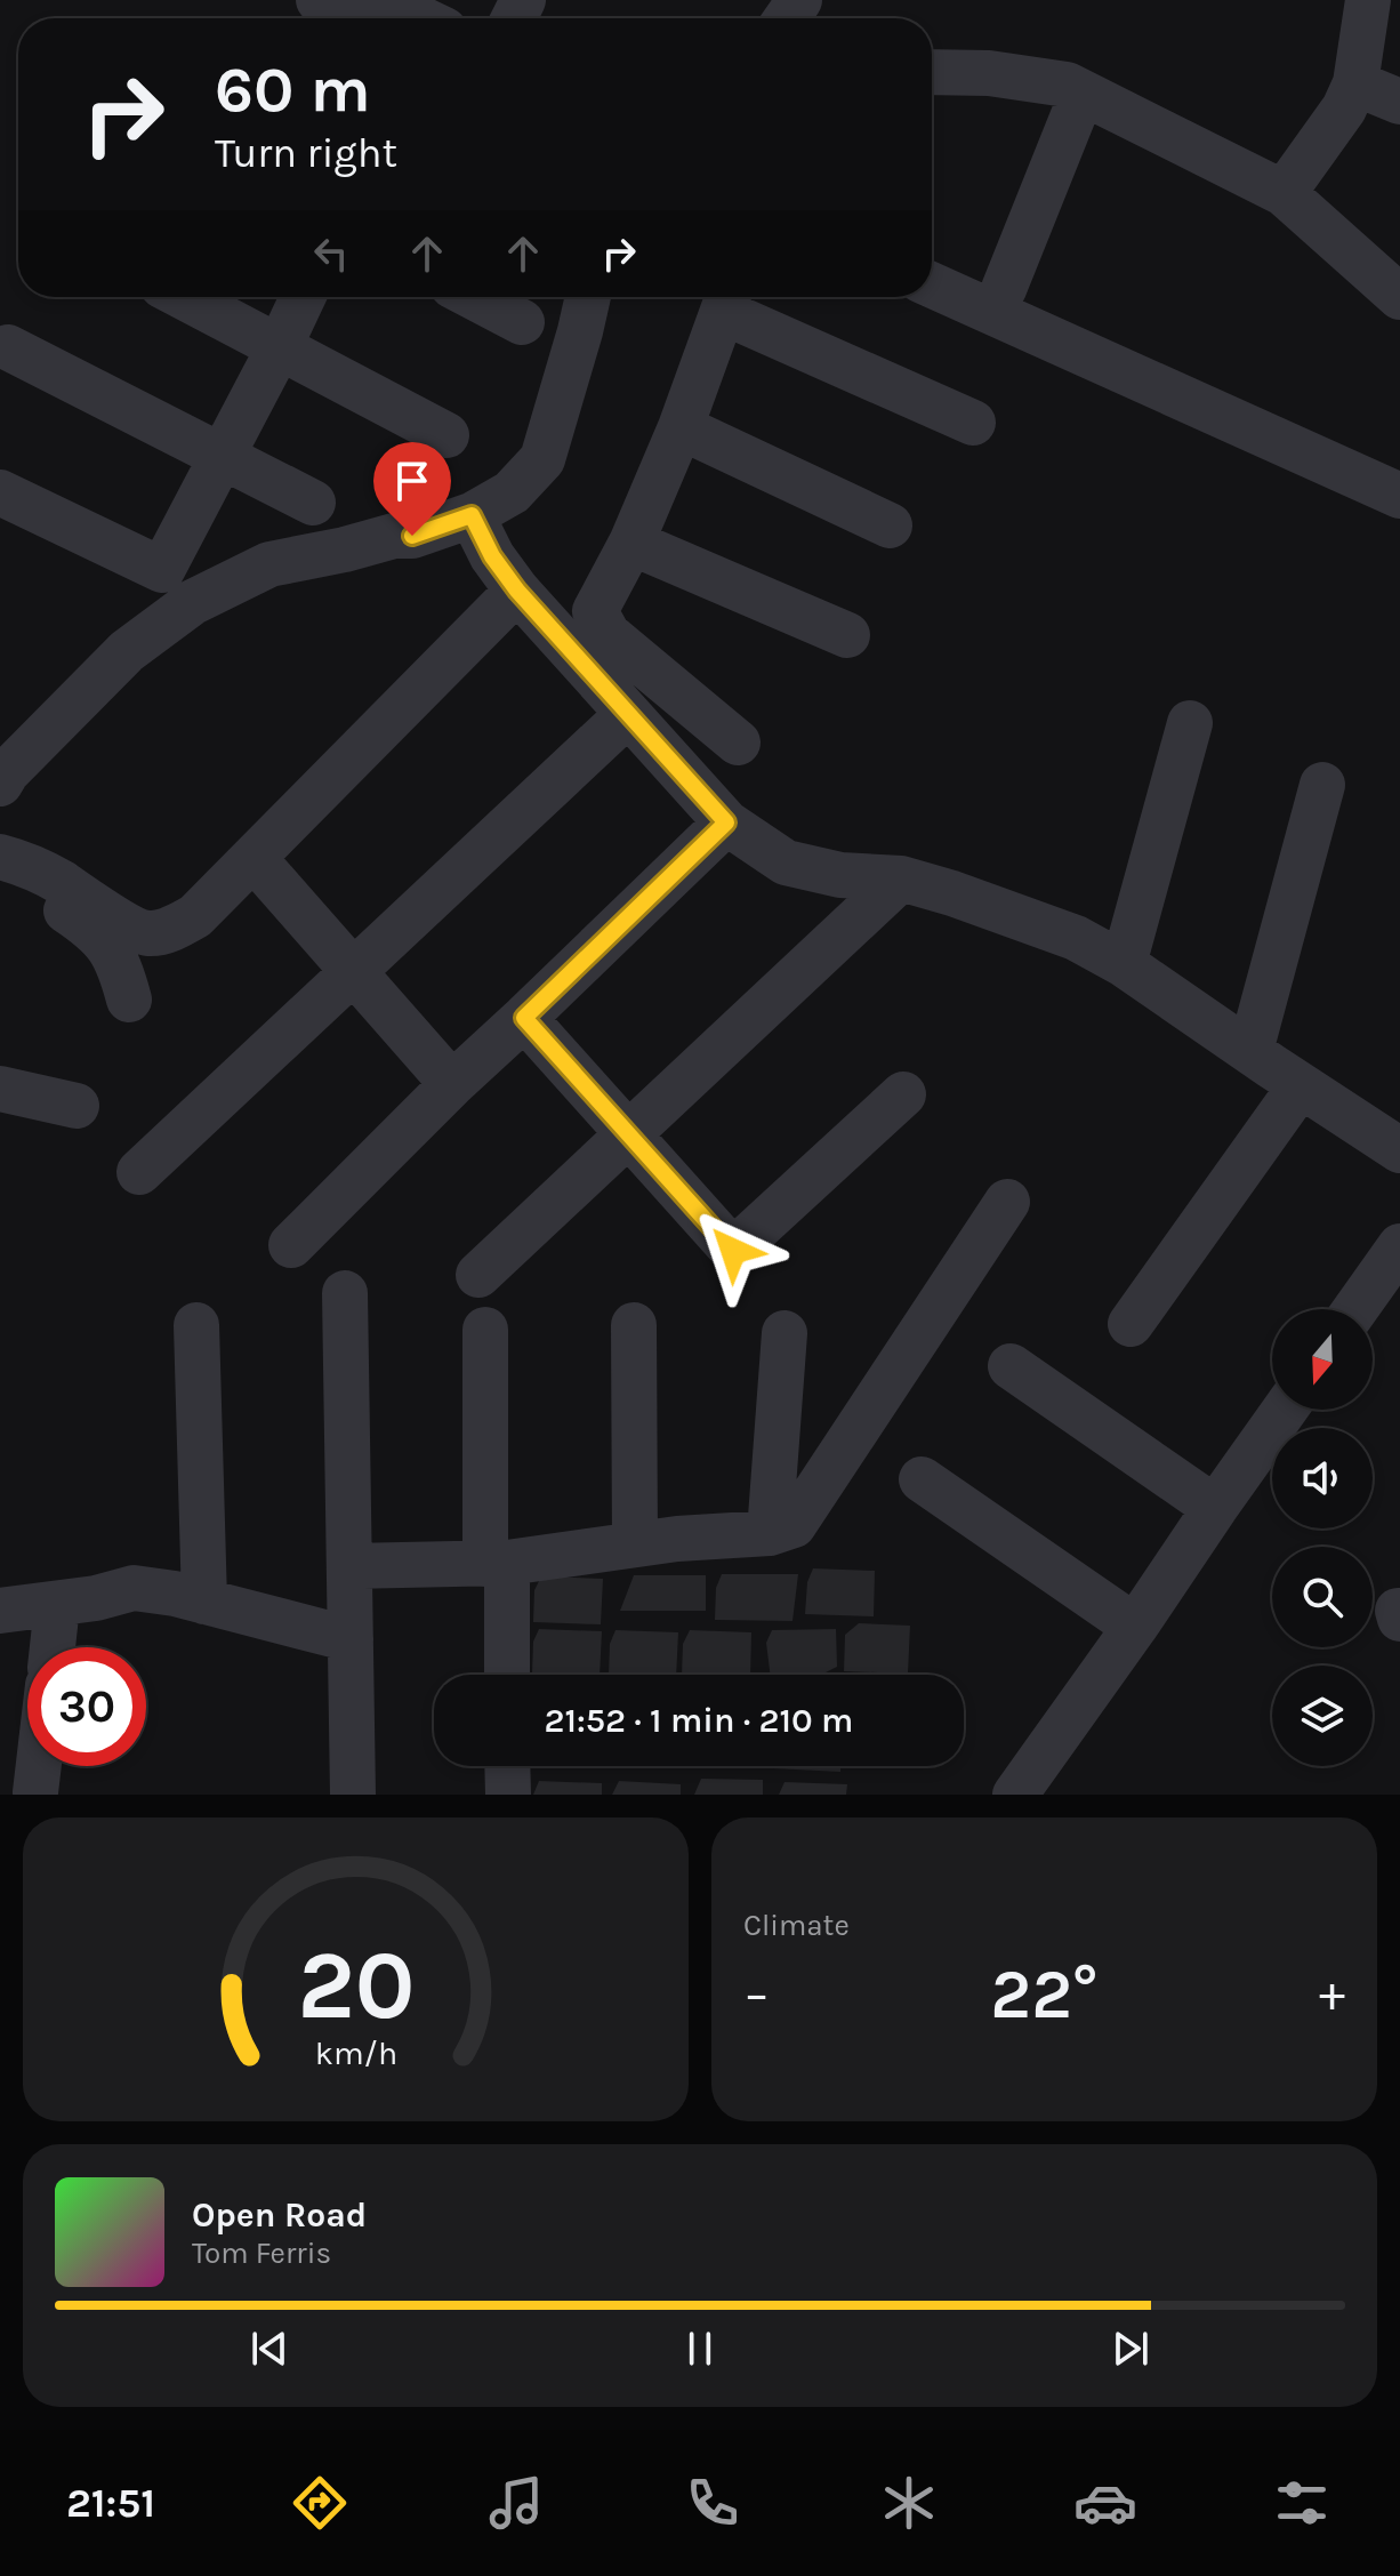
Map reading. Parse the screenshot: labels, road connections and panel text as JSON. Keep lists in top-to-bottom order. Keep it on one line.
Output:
{"north":"bottom","page":{"turn":["60 m","Turn right"],"limit":"30","trip":"21:52 · 1 min · 210 m","tile":"Climate","heat":["−","22°","+"],"song":["Open Road","Tom Ferris"],"tabs":"21:51","gauge":["20","km/h"]}}
